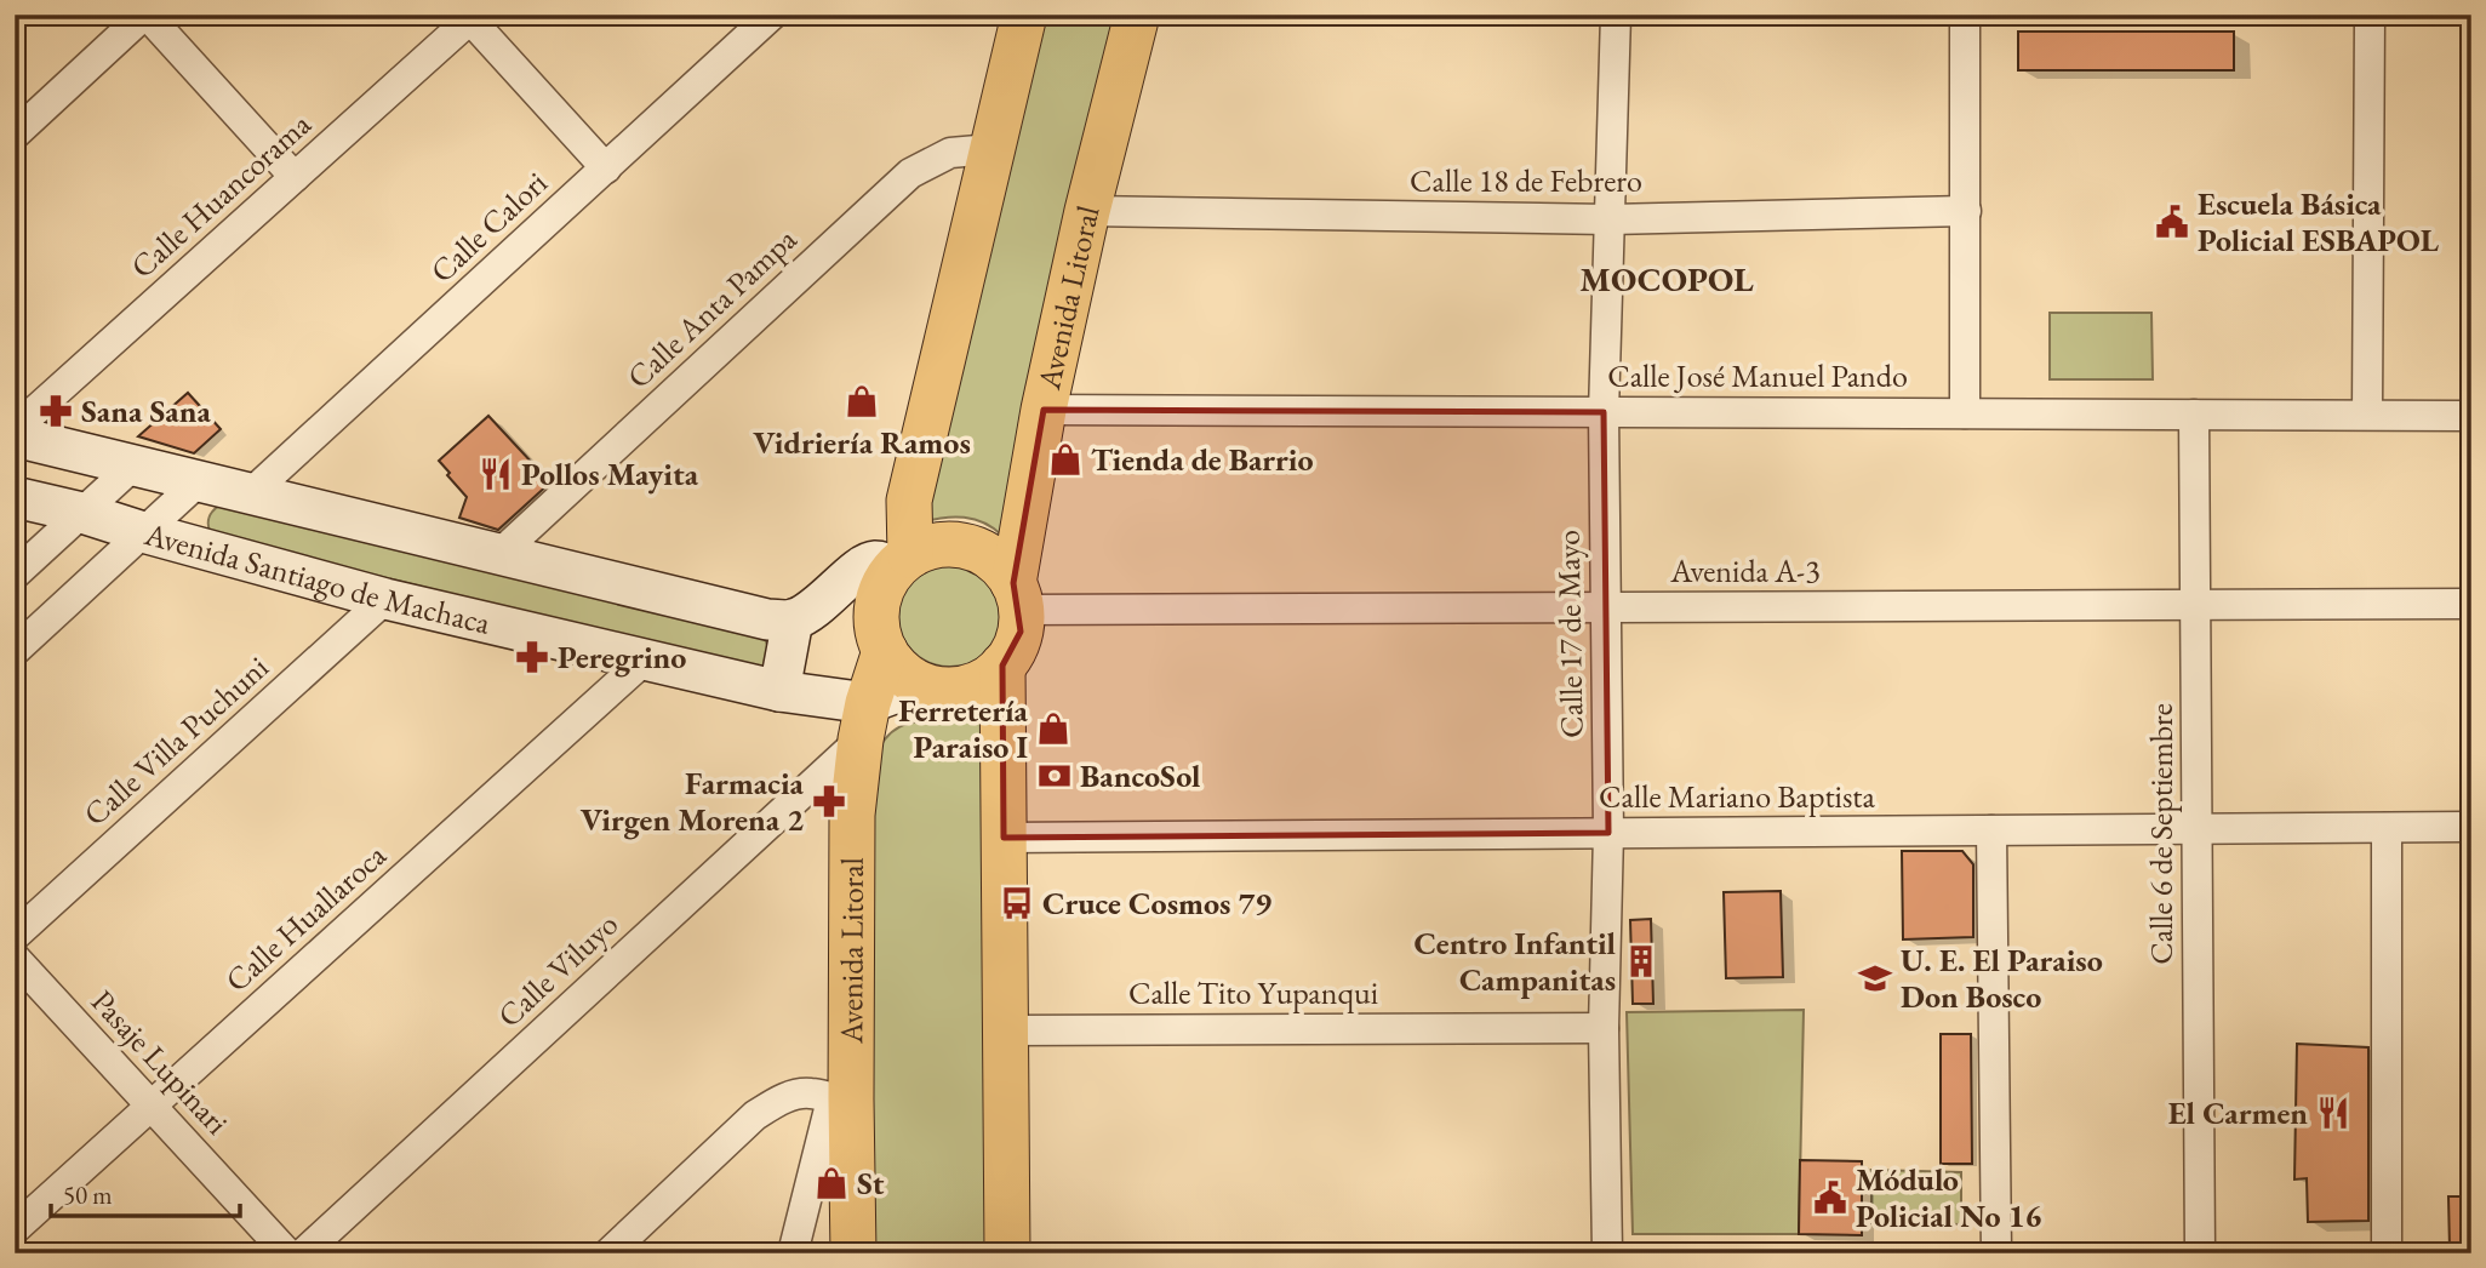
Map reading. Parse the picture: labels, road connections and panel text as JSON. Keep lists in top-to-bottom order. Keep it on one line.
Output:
{"streets":{"main road":["Avenida Litoral"],"street":["Calle 18 de Febrero","Calle Huancorama","Calle Calori","Calle Anta Pampa","Calle José Manuel Pando","Avenida A-3","Avenida Santiago de Machaca","Calle 17 de Mayo","Calle Villa Puchuni","Calle Mariano Baptista","Calle 6 de Septiembre","Calle Huallaroca","Calle Viluyo","Calle Tito Yupanqui","Pasaje Lupinari"]},"crossings":[["Calle 18 de Febrero","Avenida Litoral"],["Calle 18 de Febrero","Calle 17 de Mayo"],["Calle Calori","Avenida Santiago de Machaca"],["Avenida Litoral","Calle José Manuel Pando"],["Avenida Litoral","Avenida A-3"],["Avenida Litoral","Avenida Santiago de Machaca"],["Avenida Litoral","Calle Viluyo"],["Calle Anta Pampa","Avenida Santiago de Machaca"],["Calle José Manuel Pando","Calle 17 de Mayo"],["Calle José Manuel Pando","Calle 6 de Septiembre"],["Avenida A-3","Avenida Santiago de Machaca"],["Avenida A-3","Calle 17 de Mayo"],["Avenida A-3","Calle 6 de Septiembre"],["Avenida Santiago de Machaca","Calle Villa Puchuni"],["Avenida Santiago de Machaca","Calle Huallaroca"],["Avenida Santiago de Machaca","Calle Viluyo"],["Calle 17 de Mayo","Calle Mariano Baptista"],["Calle 17 de Mayo","Calle Tito Yupanqui"],["Calle Mariano Baptista","Calle 6 de Septiembre"],["Calle Huallaroca","Pasaje Lupinari"]],"districts":["MOCOPOL"],"places":{"public building":["Escuela Básica Policial ESBAPOL","Módulo Policial No 16"],"shop":["Vidriería Ramos","Tienda de Barrio","Ferretería Paraiso I","St"],"pharmacy":["Sana Sana","Peregrino","Farmacia Virgen Morena 2"],"restaurant":["Pollos Mayita","El Carmen"],"bank":["BancoSol"],"bus stop":["Cruce Cosmos 79"],"building":["Centro Infantil Campanitas"],"school or university":["U. E. El Paraiso Don Bosco"]},"scale_bar":"50 m"}
